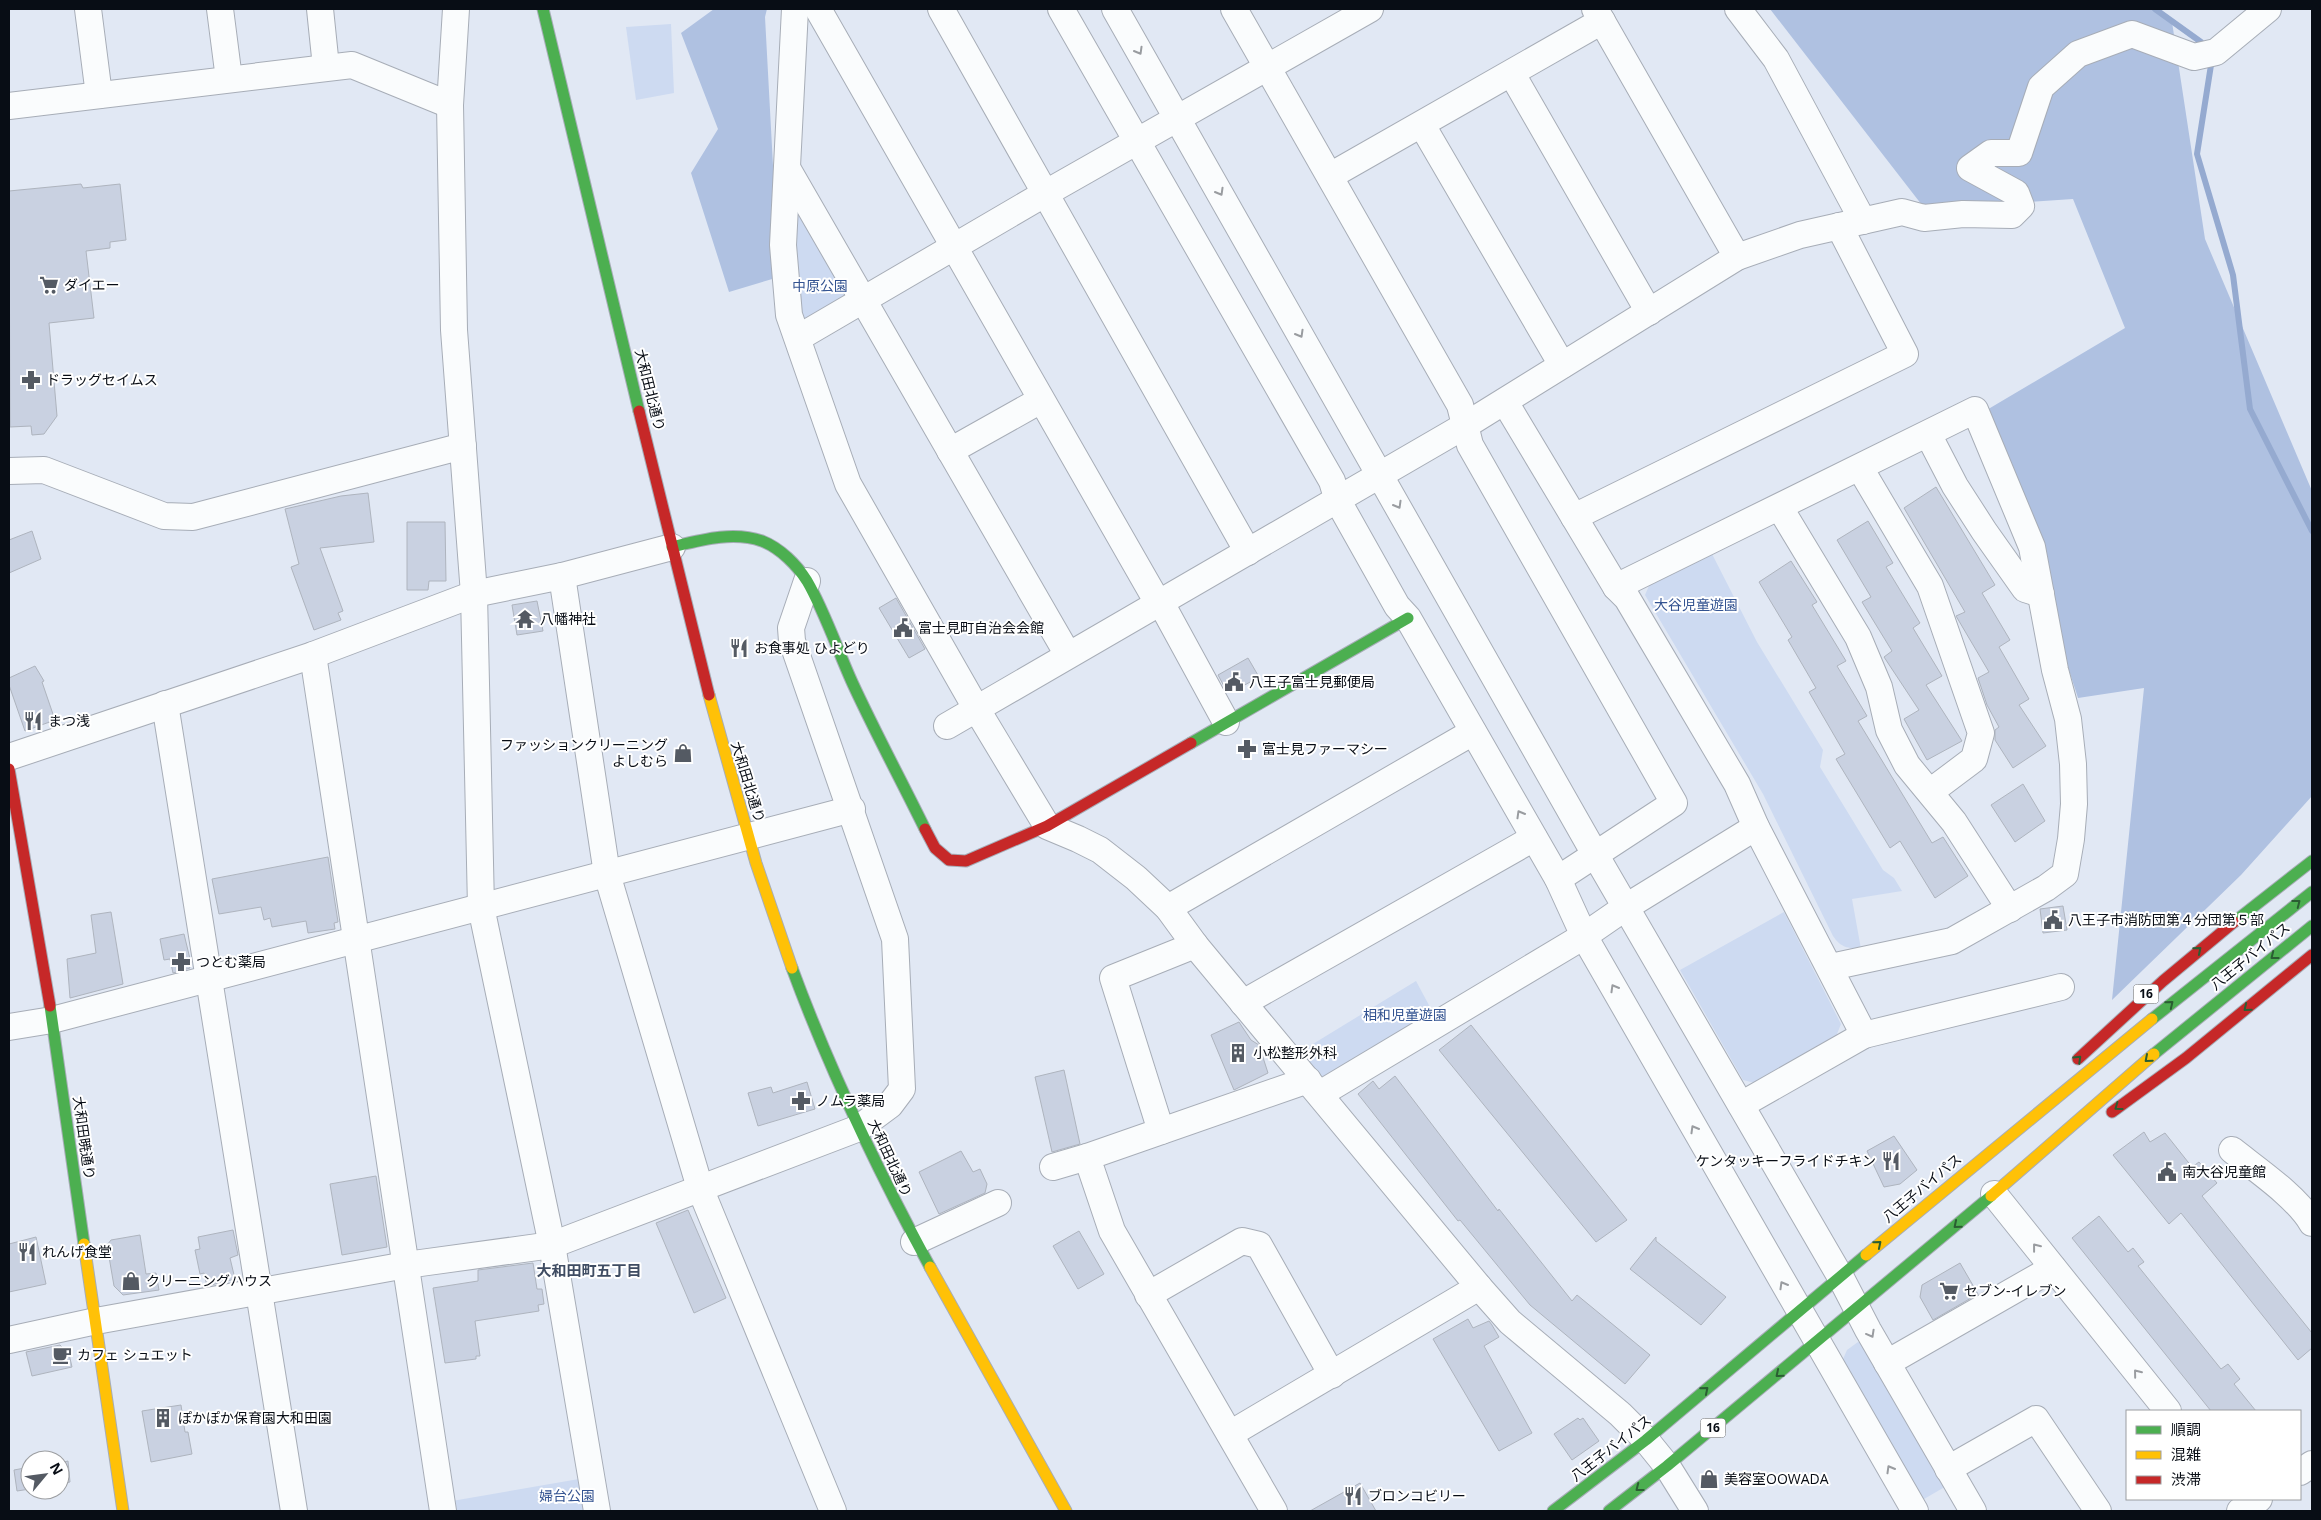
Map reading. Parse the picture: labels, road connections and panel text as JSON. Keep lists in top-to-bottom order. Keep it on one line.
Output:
{"streets":{"main road":["大和田北通り","八王子バイパス","16","大和田暁通り"]},"crossings":[["八王子バイパス","16"]],"districts":["大和田町五丁目"],"parks":["中原公園","大谷児童遊園","相和児童遊園","婦台公園"],"places":{"supermarket":["ダイエー","セブン-イレブン"],"pharmacy":["ドラッグセイムス","富士見ファーマシー","つとむ薬局","ノムラ薬局"],"temple":["八幡神社"],"public building":["富士見町自治会会館","八王子富士見郵便局","八王子市消防団第４分団第５部","南大谷児童館"],"restaurant":["お食事処 ひよどり","まつ浅","ケンタッキーフライドチキン","れんげ食堂","ブロンコビリー"],"shop":["ファッションクリーニング よしむら","クリーニングハウス","美容室OOWADA"],"building":["小松整形外科","ぽかぽか保育園大和田園"],"cafe":["カフェ シュエット"]},"legend":["順調","混雑","渋滞"],"north":"top right"}
